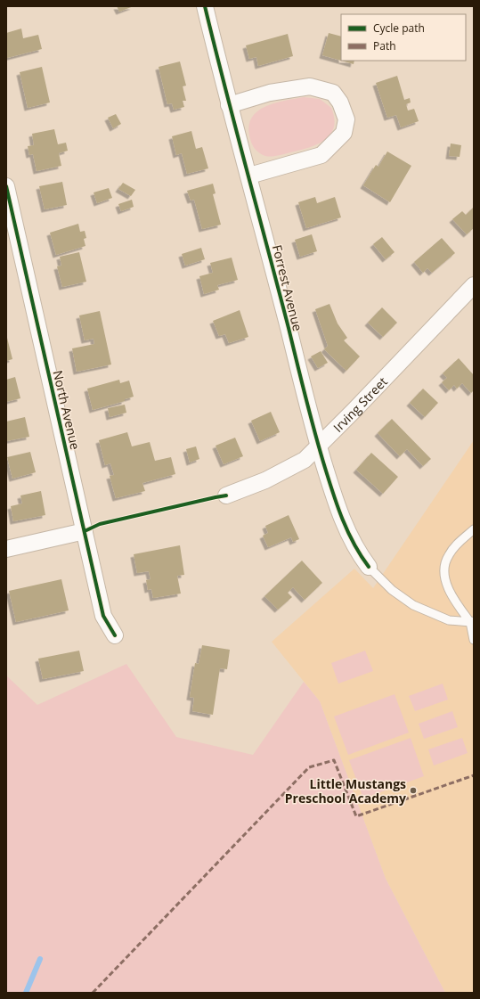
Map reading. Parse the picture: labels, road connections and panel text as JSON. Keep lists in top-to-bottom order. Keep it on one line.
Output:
{"streets":{"street":["Forrest Avenue","Irving Street","North Avenue"]},"crossings":[["Forrest Avenue","Irving Street"]],"places":["Little Mustangs Preschool Academy"],"legend":["Cycle path","Path"]}
